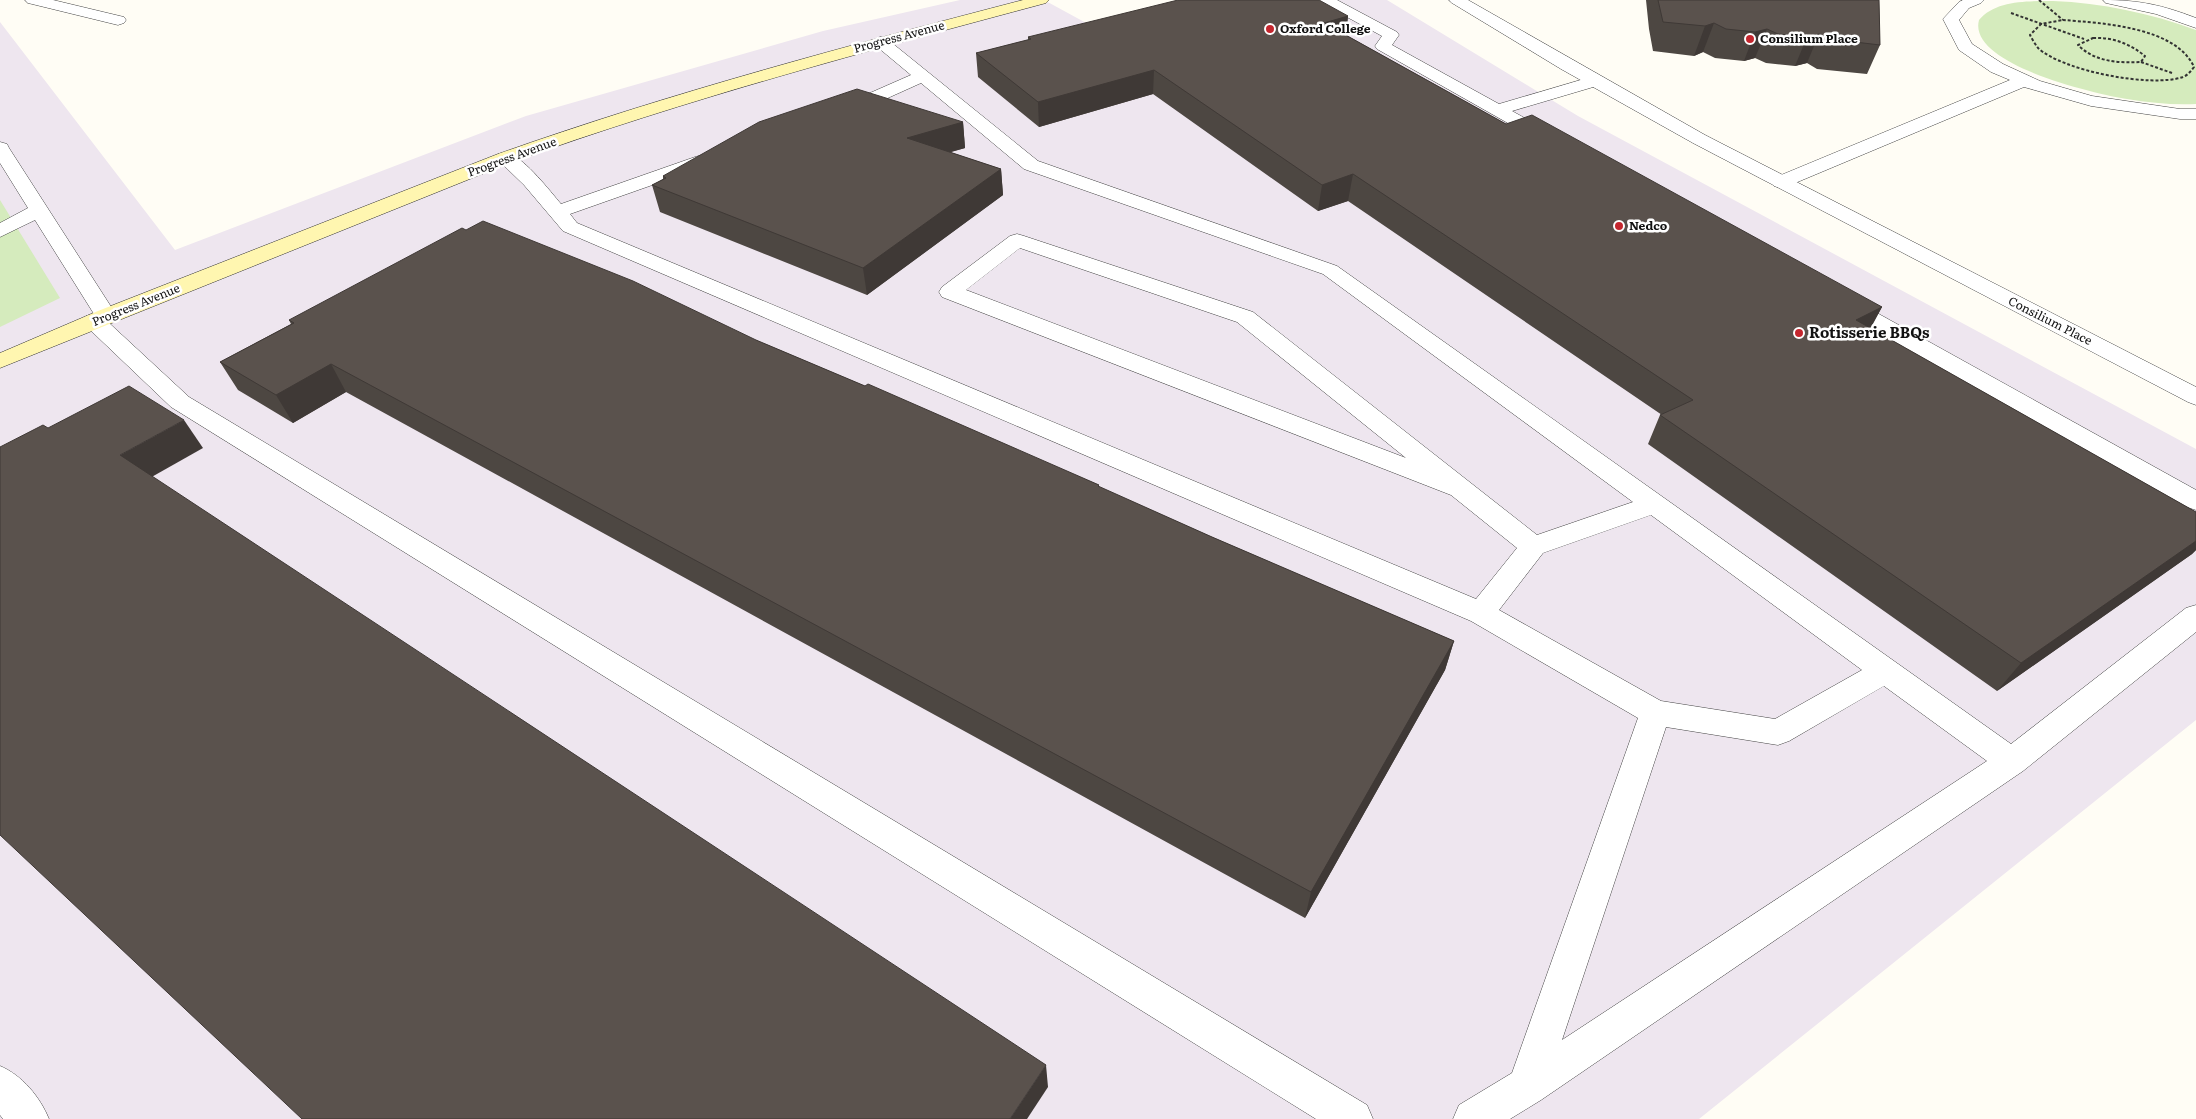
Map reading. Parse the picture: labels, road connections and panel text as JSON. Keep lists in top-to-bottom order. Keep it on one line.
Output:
{"streets":{"main road":["Progress Avenue"],"street":["Consilium Place"]},"places":["Oxford College","Consilium Place","Nedco","Rotisserie BBQs"]}
